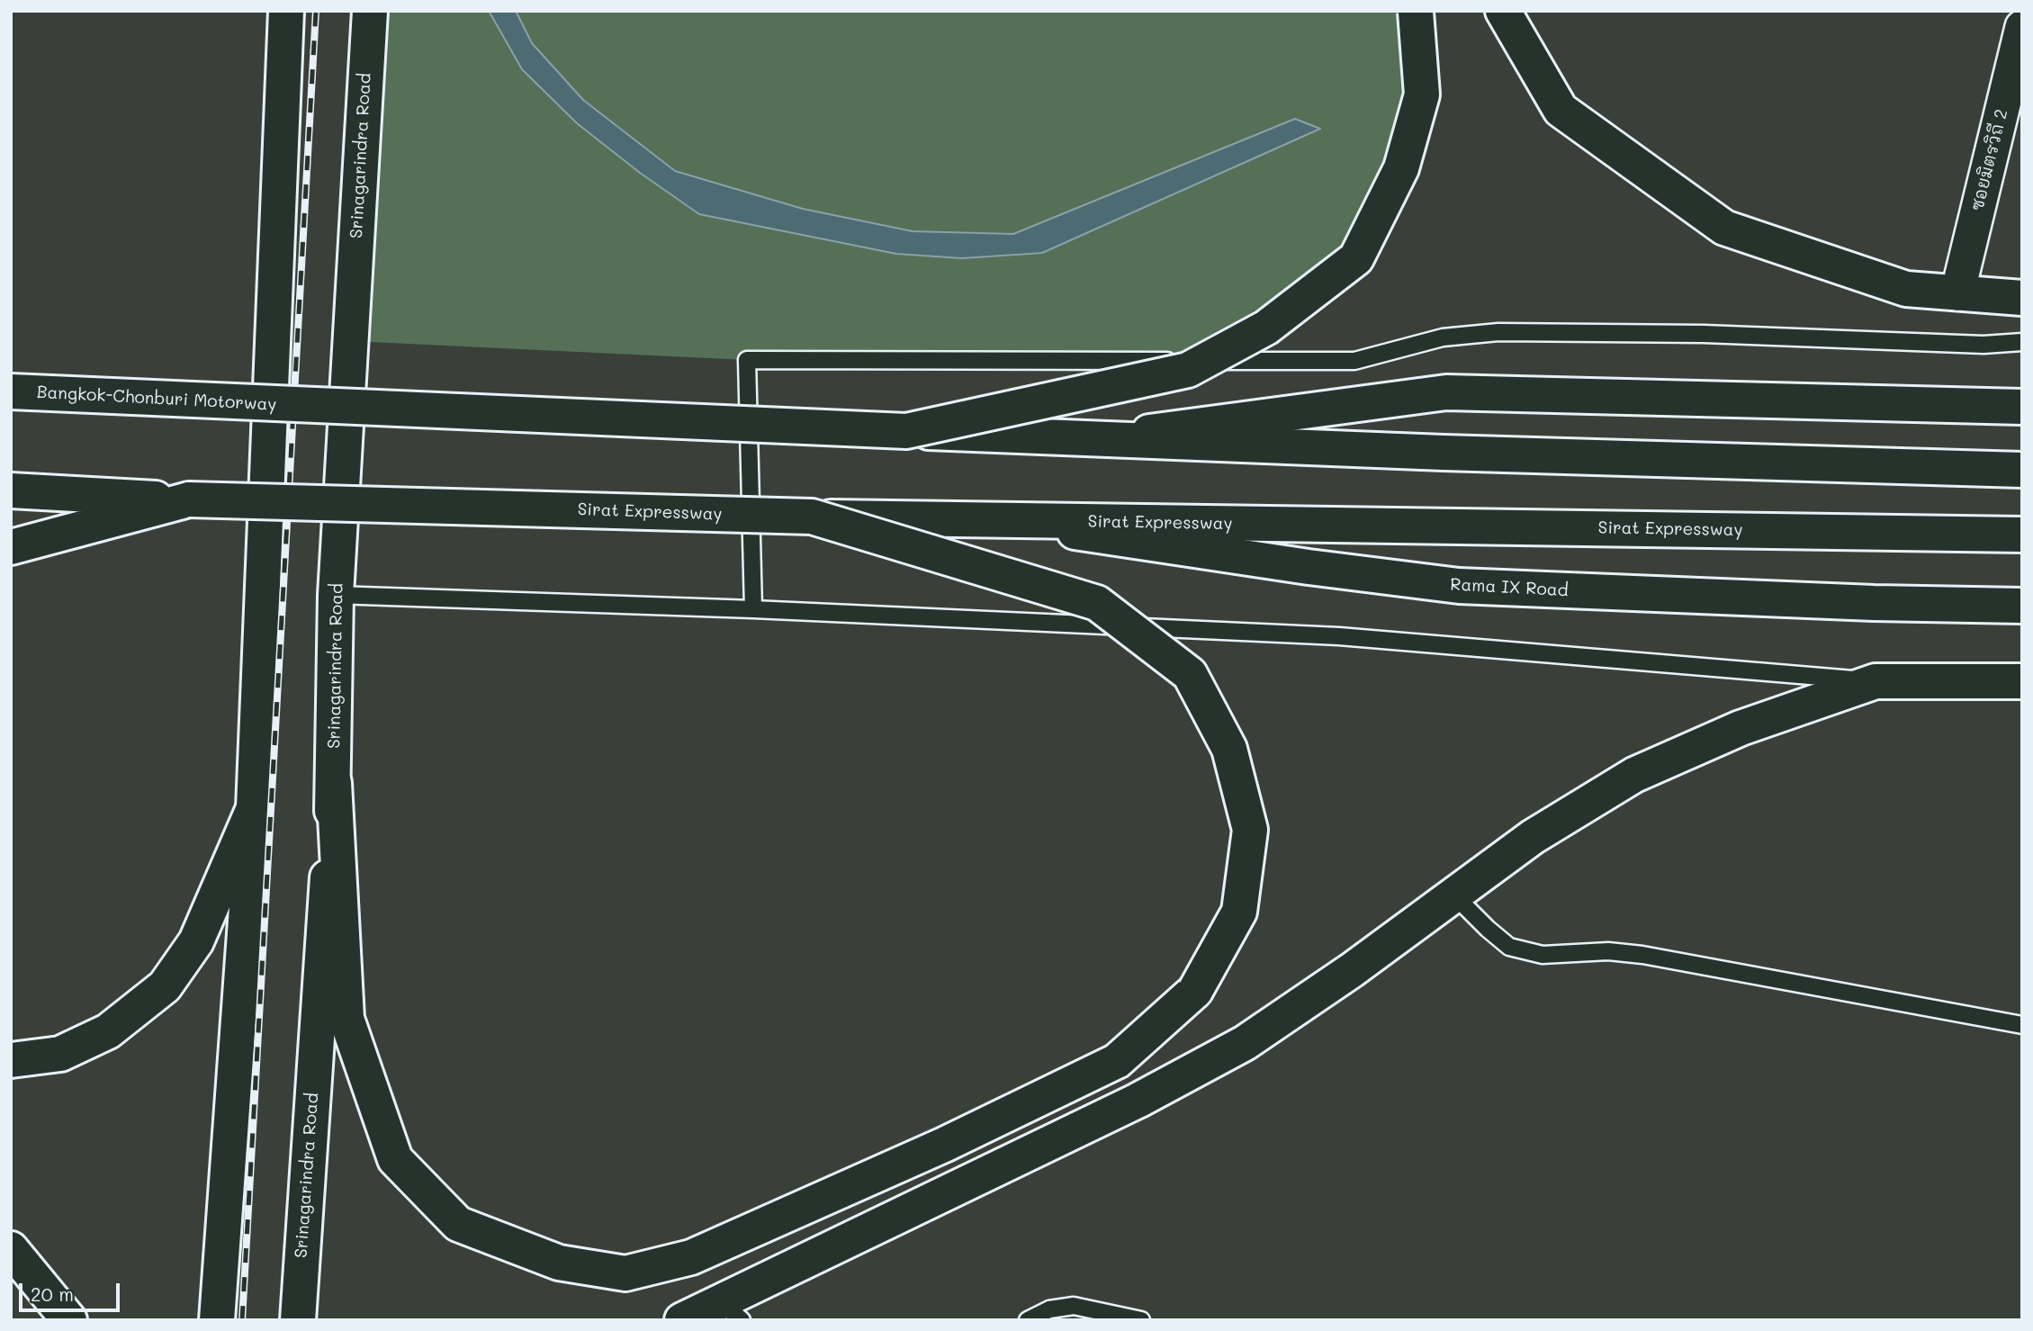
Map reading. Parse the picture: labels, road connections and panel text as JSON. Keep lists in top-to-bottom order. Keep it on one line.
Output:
{"streets":{"main road":["Srinagarindra Road","Bangkok-Chonburi Motorway","Sirat Expressway","Rama IX Road"],"street":["ซอยมิตรวิถี 2"]},"crossings":[["Sirat Expressway","Rama IX Road"]],"scale_bar":"20 m"}
